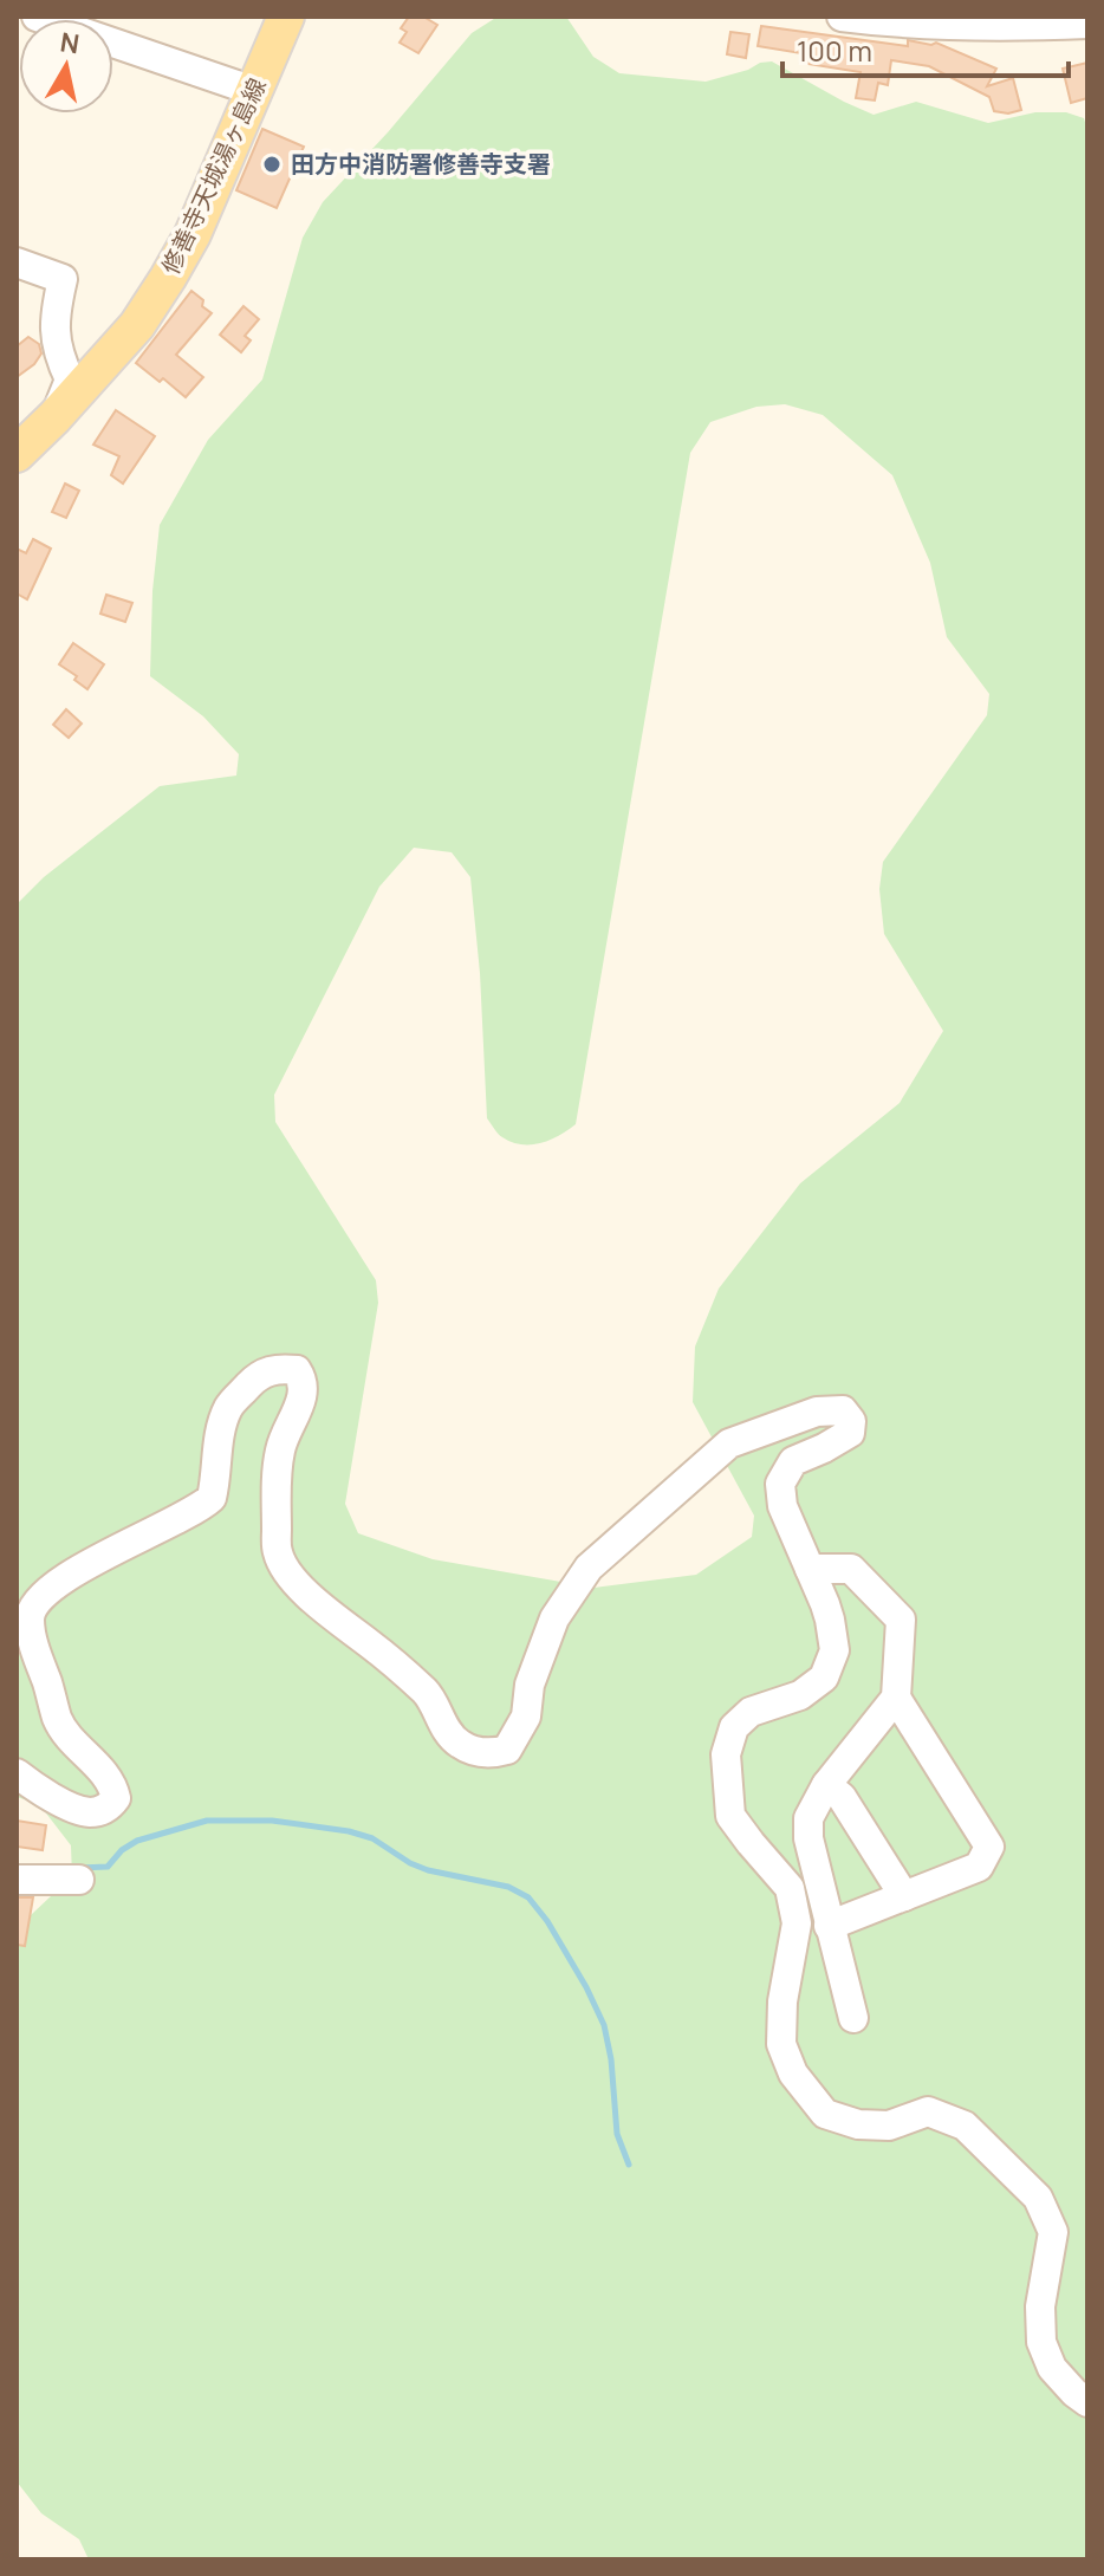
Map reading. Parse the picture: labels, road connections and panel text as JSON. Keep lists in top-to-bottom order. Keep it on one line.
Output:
{"streets":{"main road":["修善寺天城湯ヶ島線"]},"places":["田方中消防署修善寺支署"],"scale_bar":"100 m","north":"top"}
